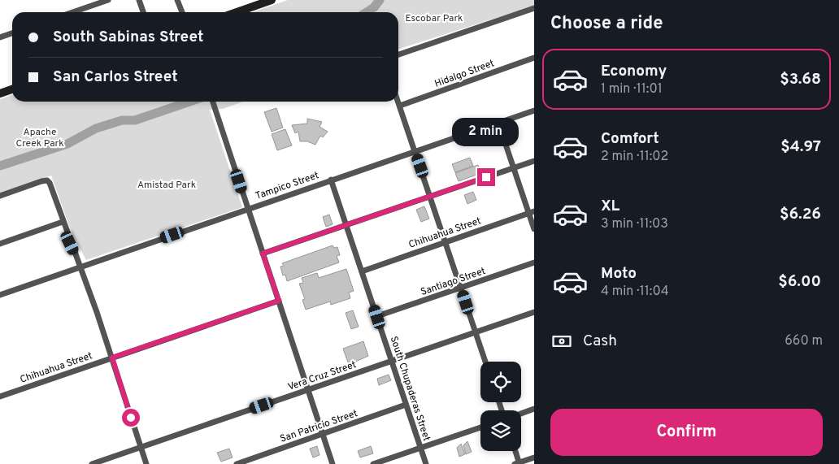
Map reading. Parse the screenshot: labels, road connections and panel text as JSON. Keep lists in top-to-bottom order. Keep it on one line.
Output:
{"streets":{"street":["Hidalgo Street","Tampico Street","Chihuahua Street","Santiago Street","Vera Cruz Street","South Chupaderas Street","San Patricio Street"]},"crossings":[["Tampico Street","South Chupaderas Street"],["Chihuahua Street","South Chupaderas Street"],["Santiago Street","South Chupaderas Street"],["Vera Cruz Street","South Chupaderas Street"],["South Chupaderas Street","San Patricio Street"]],"parks":["Escobar Park","Apache Creek Park","Amistad Park"],"page":{"heading":"Choose a ride","banner":["South Sabinas Street","San Carlos Street"],"list":[{"name":"Economy","note":"1 min · 11:01","value":"$3.68"},{"name":"Comfort","note":"2 min · 11:02","value":"$4.97"},{"name":"XL","note":"3 min · 11:03","value":"$6.26"},{"name":"Moto","note":"4 min · 11:04","value":"$6.00"}],"bubble":"2 min","pay":["Cash","660 m"],"buttons":"Confirm"}}
